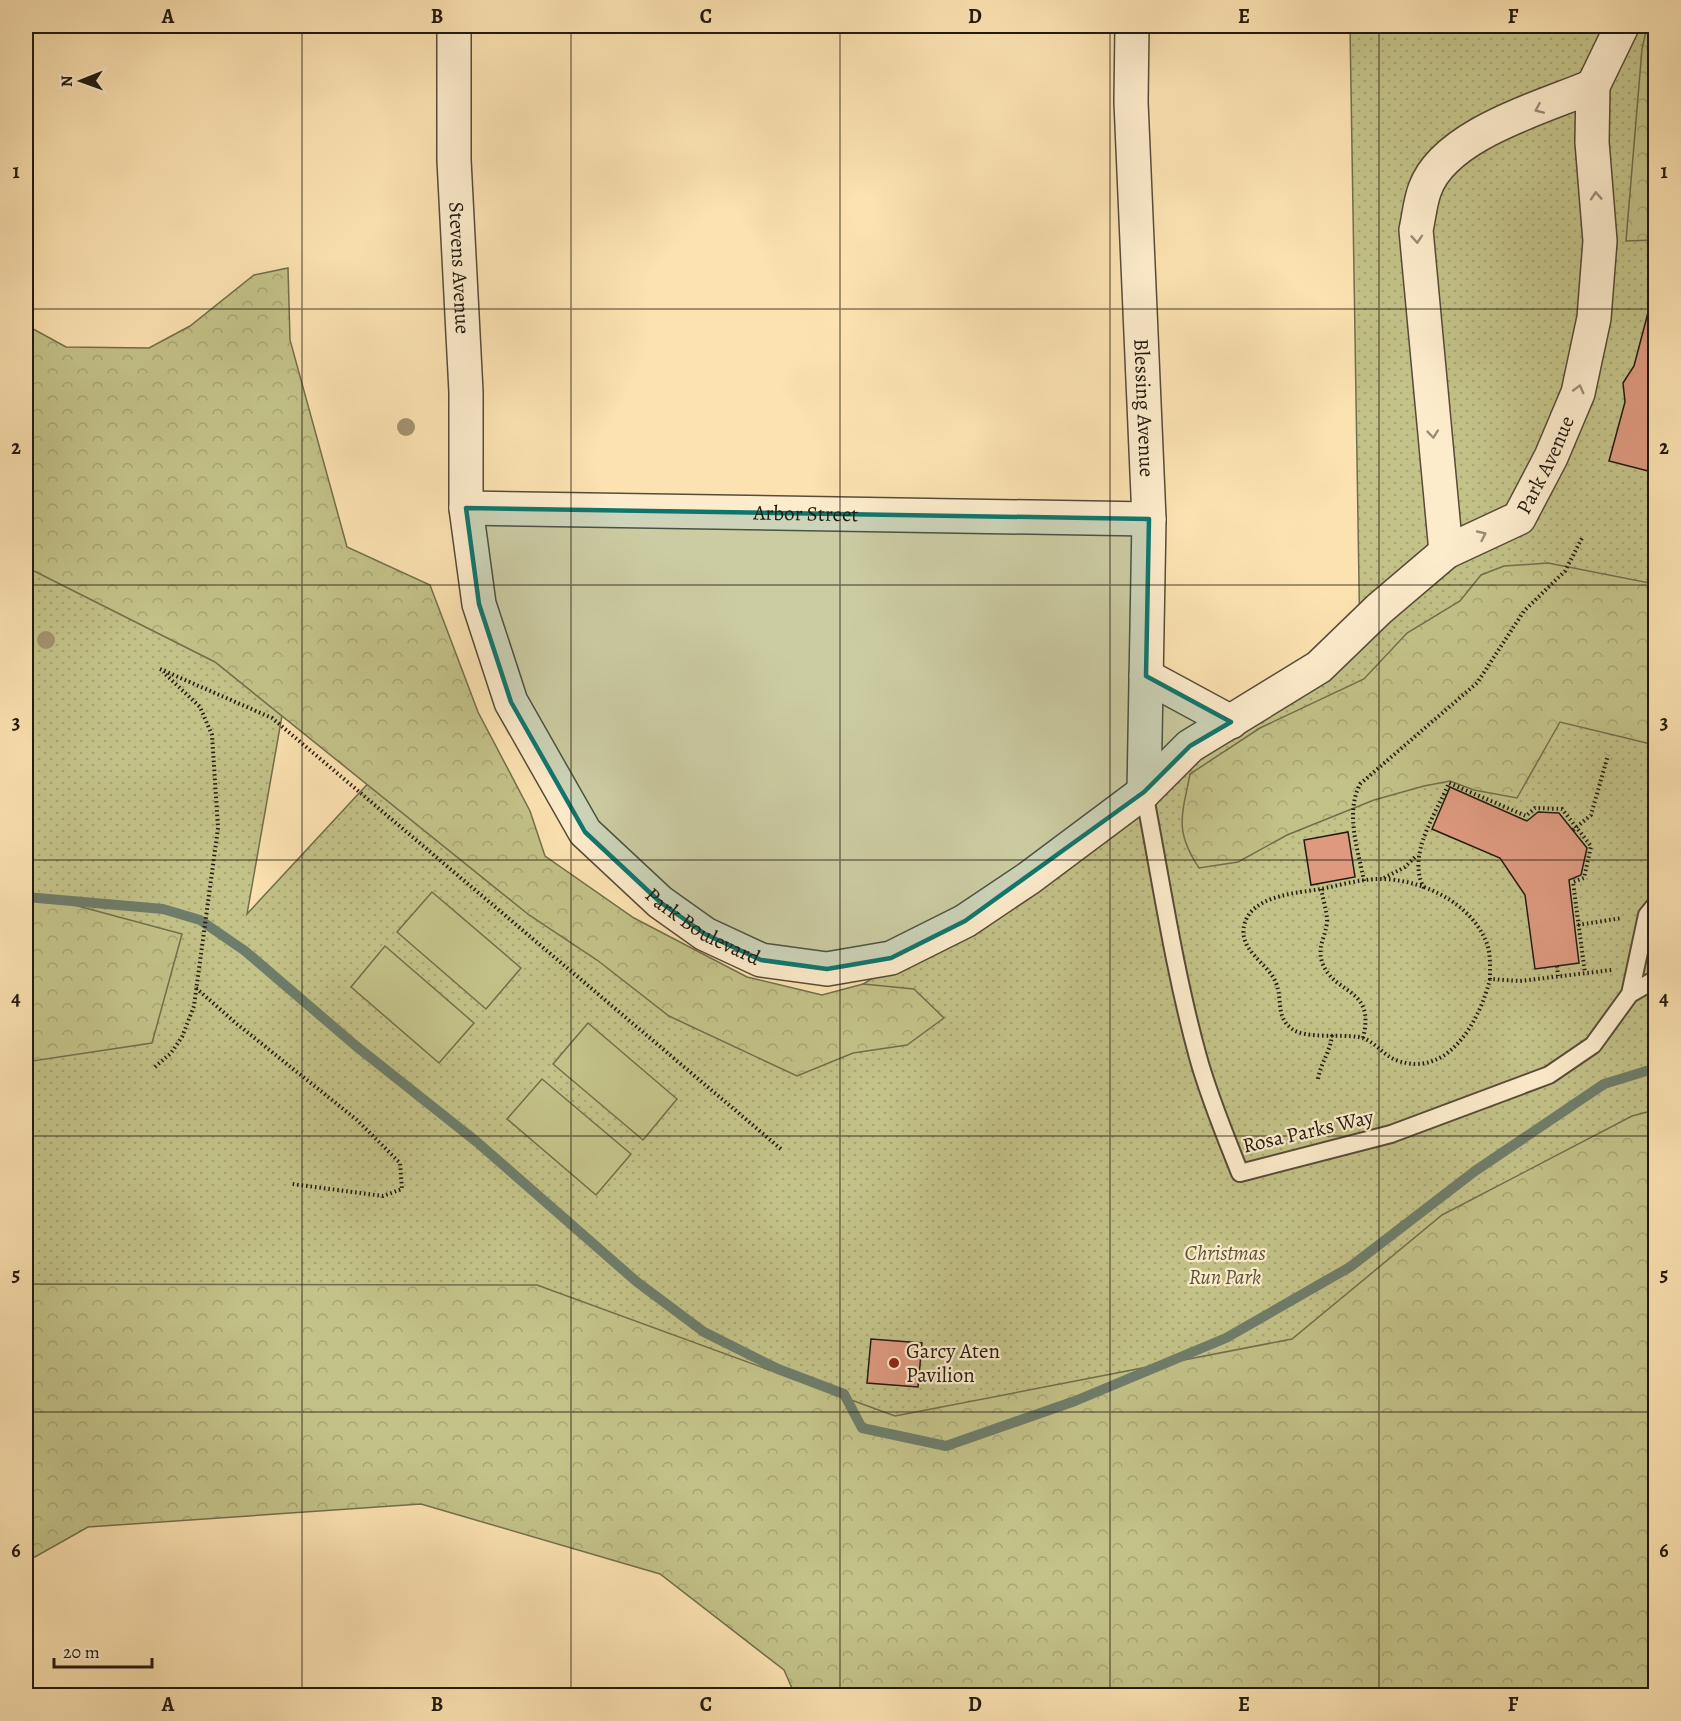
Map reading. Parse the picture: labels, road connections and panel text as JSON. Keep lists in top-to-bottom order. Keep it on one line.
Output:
{"streets":{"street":["Stevens Avenue","Blessing Avenue","Park Avenue","Arbor Street","Park Boulevard"],"lane":["Rosa Parks Way"]},"crossings":[["Stevens Avenue","Arbor Street"],["Stevens Avenue","Park Boulevard"],["Blessing Avenue","Park Avenue"],["Blessing Avenue","Arbor Street"],["Blessing Avenue","Park Boulevard"],["Blessing Avenue","Rosa Parks Way"],["Park Avenue","Park Boulevard"],["Park Avenue","Rosa Parks Way"],["Arbor Street","Park Boulevard"],["Park Boulevard","Rosa Parks Way"]],"one_way":["Park Avenue"],"parks":["Christmas Run Park"],"places":["Garcy Aten Pavilion"],"scale_bar":"20 m","north":"left","grid":{"columns":["A","B","C","D","E","F"],"rows":["1","2","3","4","5","6"]}}
